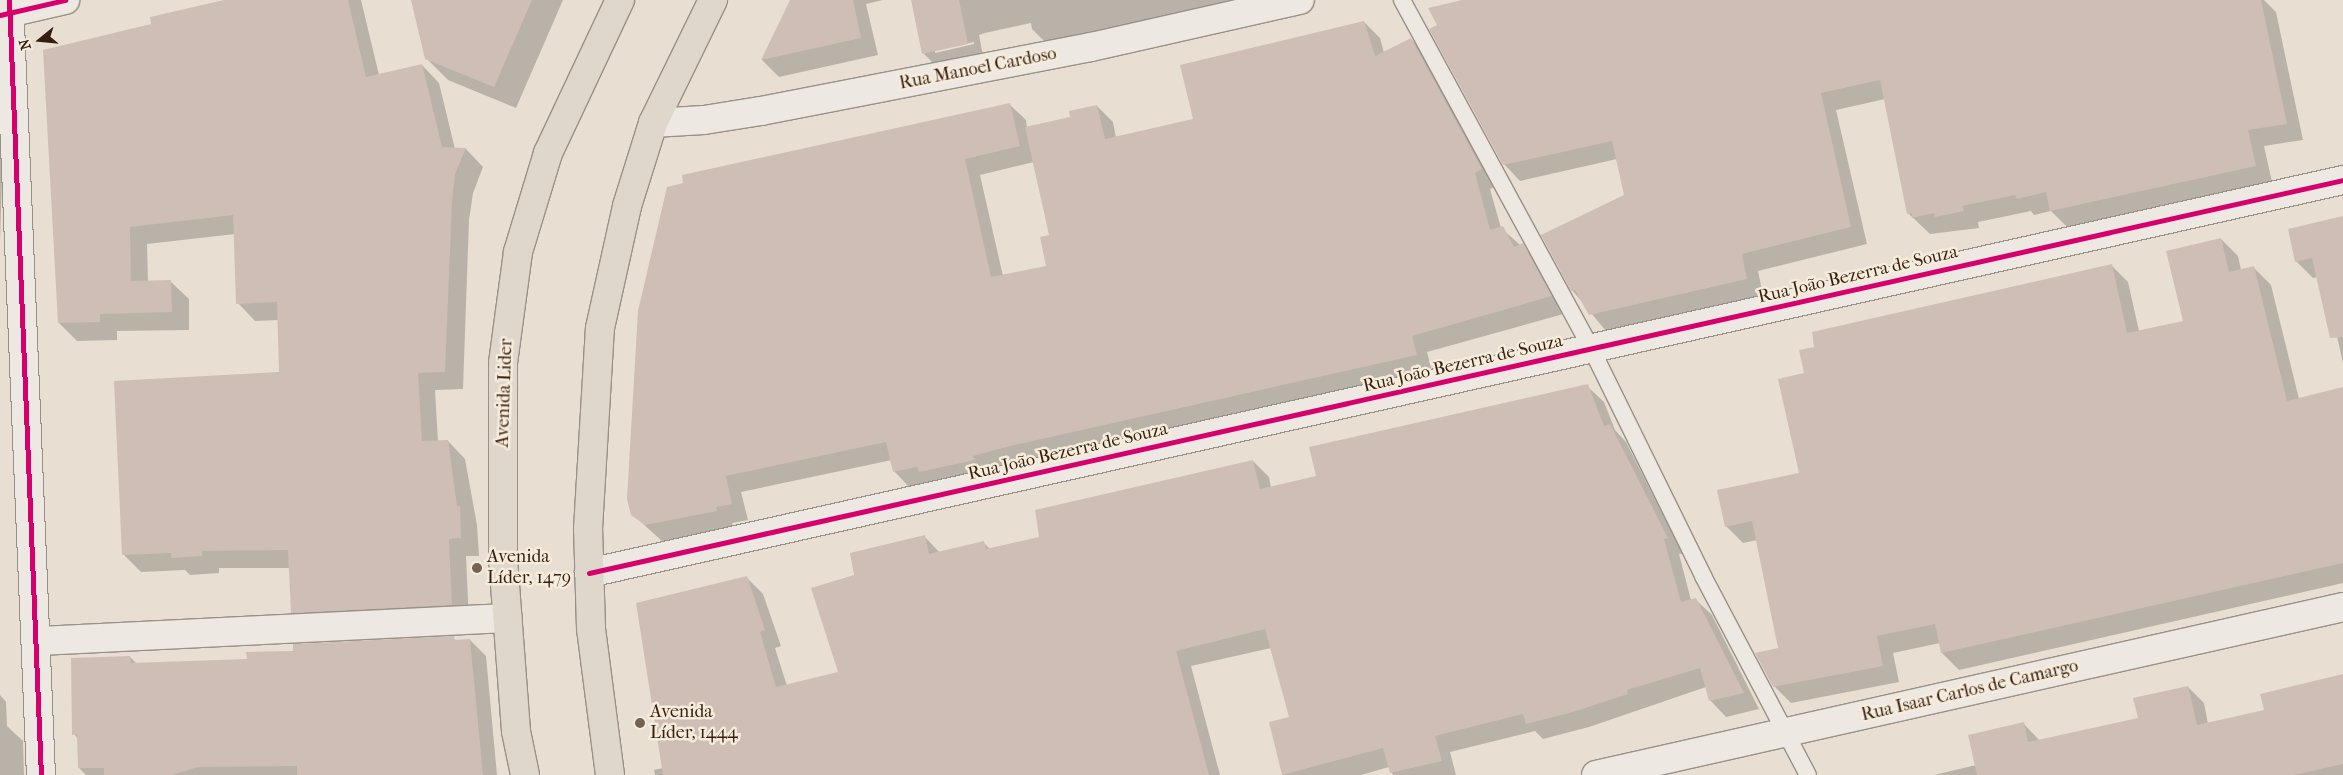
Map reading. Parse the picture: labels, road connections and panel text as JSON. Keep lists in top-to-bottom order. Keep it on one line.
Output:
{"streets":{"main road":["Avenida Lider"],"street":["Rua Manoel Cardoso","Rua João Bezerra de Souza","Rua Isaar Carlos de Camargo"]},"places":["Avenida Líder, 1479","Avenida Líder, 1444"],"north":"left"}
